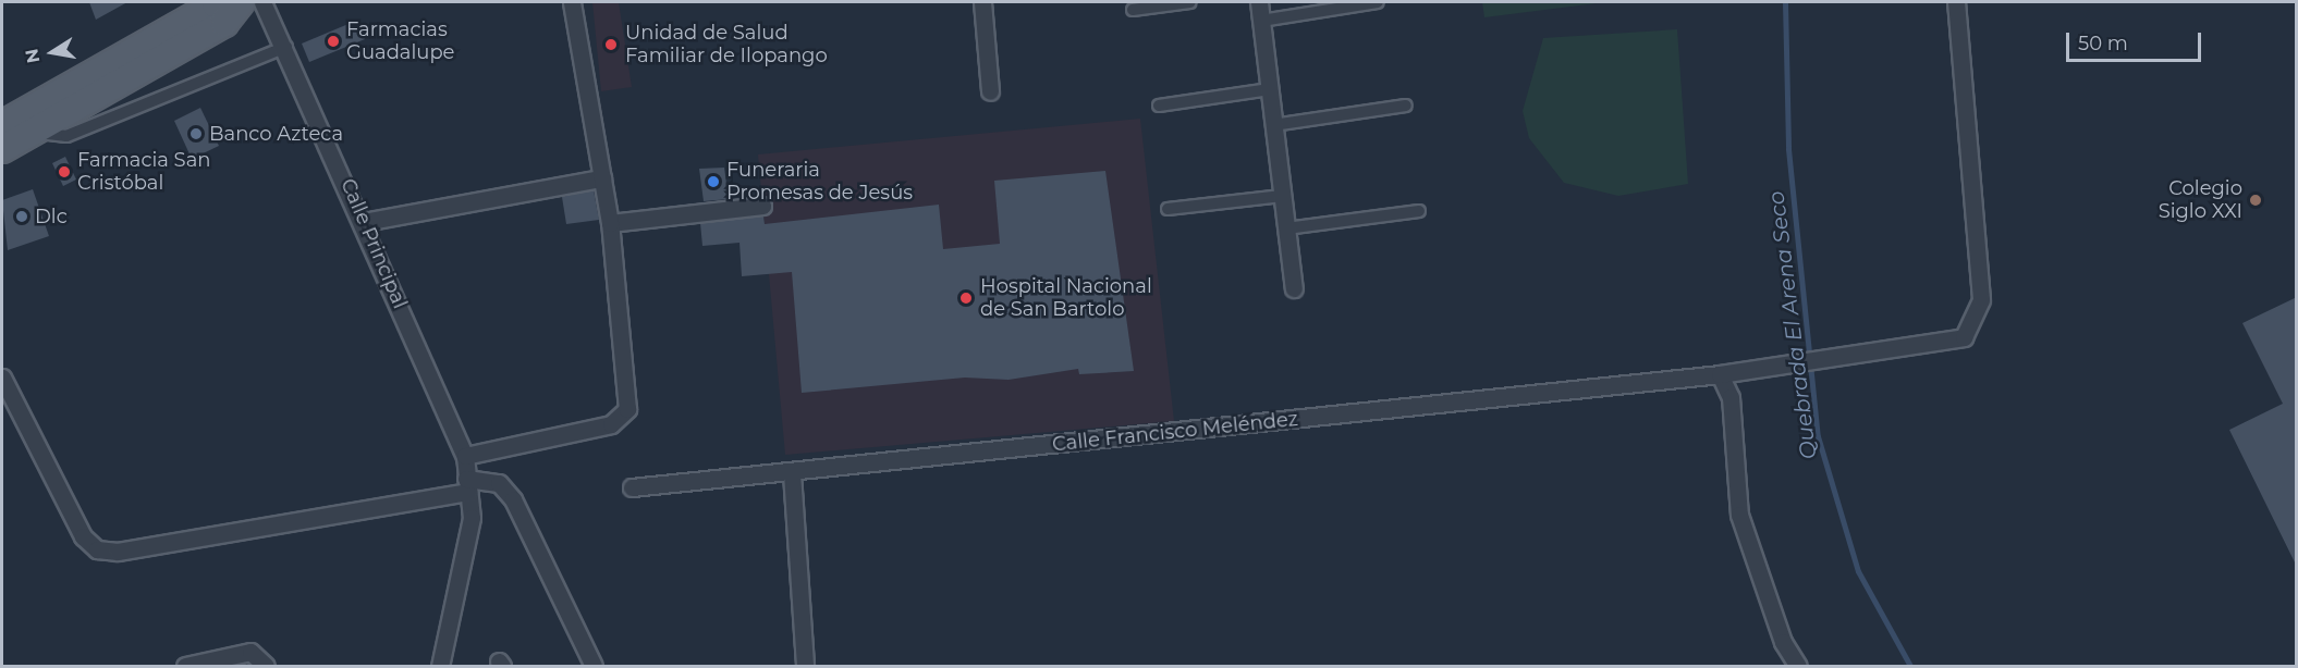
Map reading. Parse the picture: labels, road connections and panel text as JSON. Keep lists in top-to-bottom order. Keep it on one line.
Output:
{"streets":{"street":["Calle Principal","Calle Francisco Meléndez"]},"water":["Quebrada El Arena Seco"],"places":["Farmacias Guadalupe","Unidad de Salud Familiar de Ilopango","Banco Azteca","Farmacia San Cristóbal","Funeraria Promesas de Jesús","Colegio Siglo XXI","Dlc","Hospital Nacional de San Bartolo"],"scale_bar":"50 m","north":"left"}
